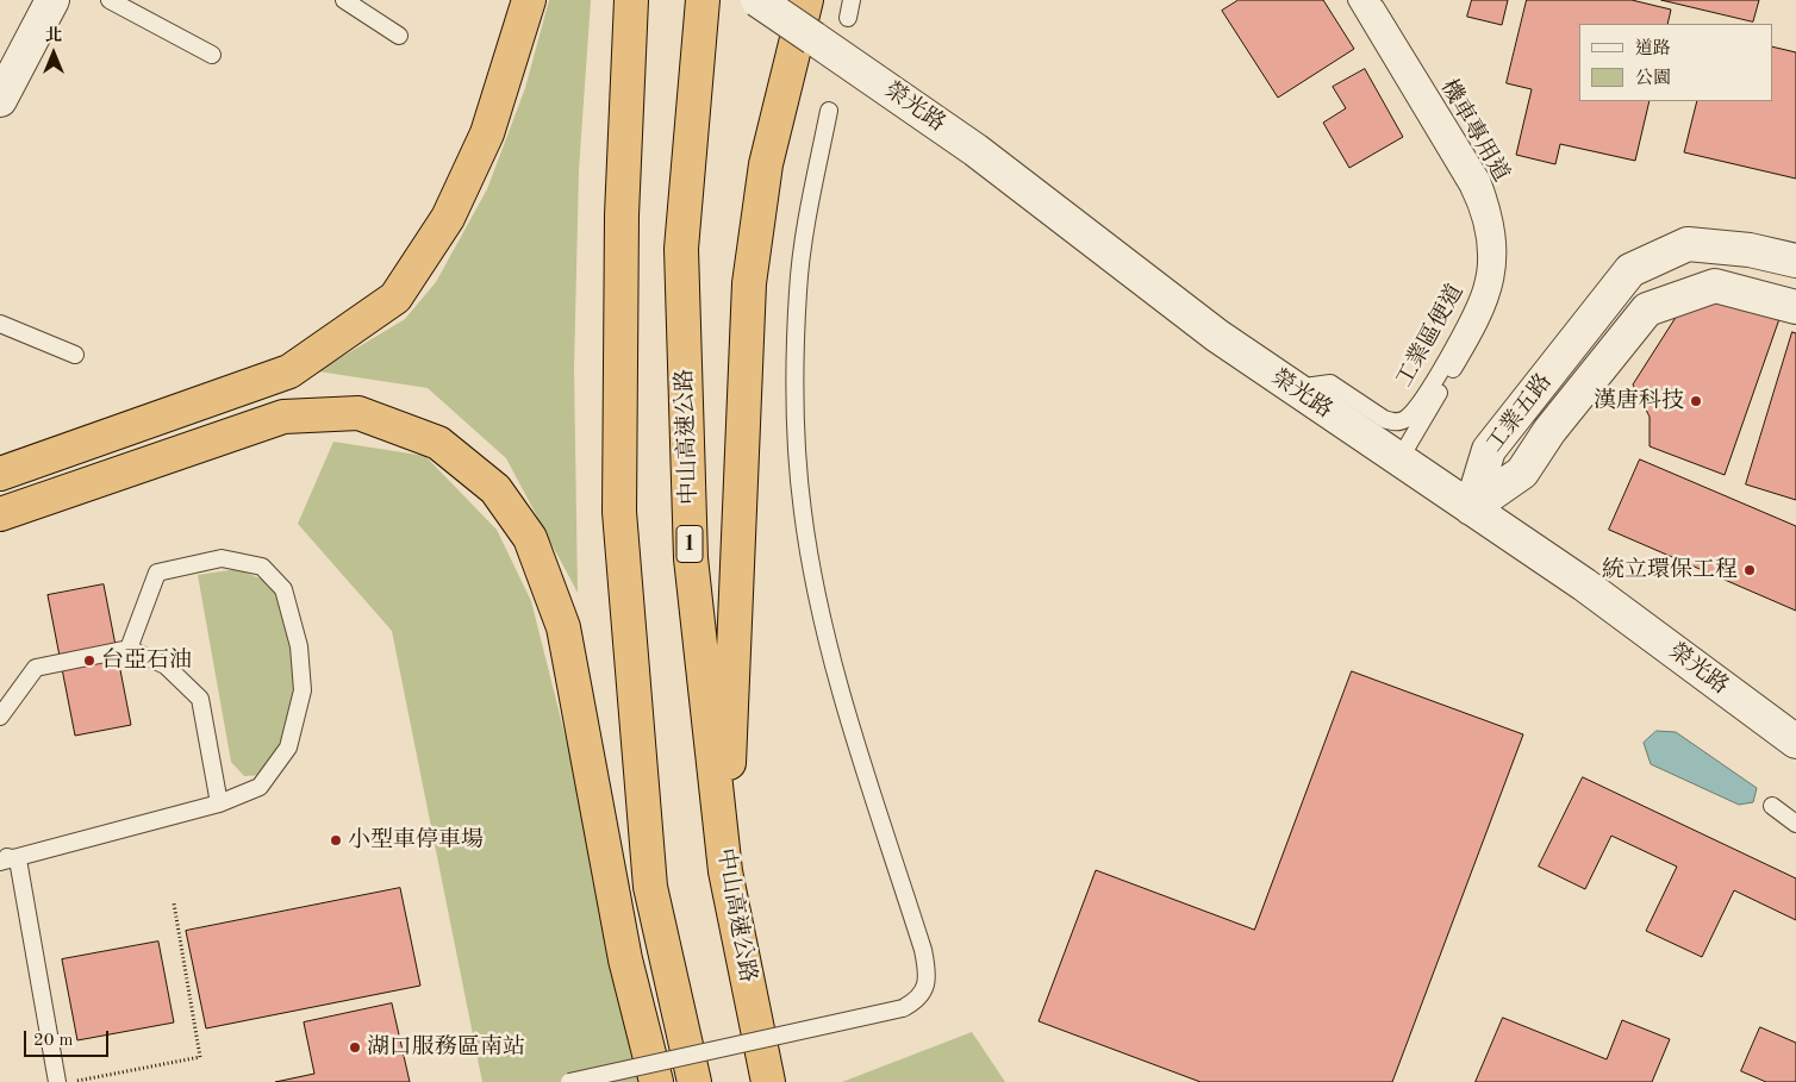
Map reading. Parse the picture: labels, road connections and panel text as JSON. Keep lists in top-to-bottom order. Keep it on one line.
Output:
{"streets":{"highway":["中山高速公路","1"],"street":["榮光路","工業五路"],"lane":["機車專用道","工業區便道"]},"crossings":[["榮光路","機車專用道"],["榮光路","工業區便道"],["榮光路","工業五路"],["機車專用道","工業區便道"]],"places":["漢唐科技","統立環保工程","台亞石油","小型車停車場","湖口服務區南站"],"legend":["道路","公園"],"scale_bar":"20 m","north":"top"}
